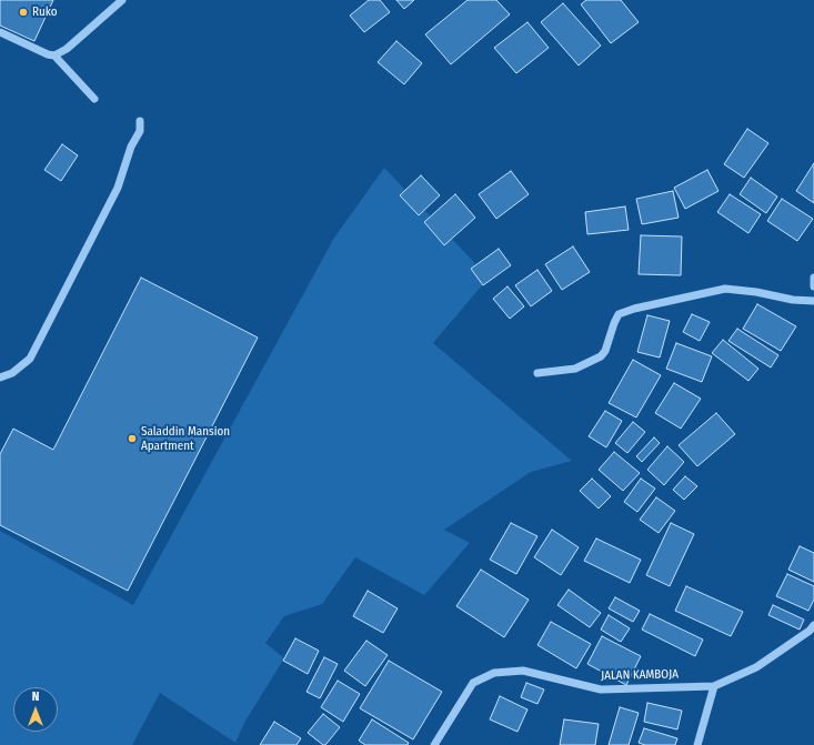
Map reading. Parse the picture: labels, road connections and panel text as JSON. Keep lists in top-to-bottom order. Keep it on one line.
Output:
{"streets":{"street":["JALAN KAMBOJA"]},"places":["Ruko","Saladdin Mansion Apartment"],"north":"top"}
